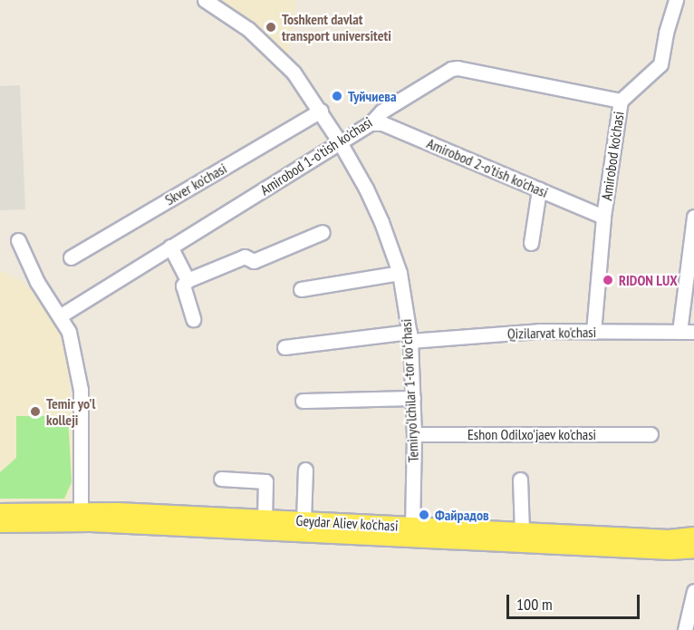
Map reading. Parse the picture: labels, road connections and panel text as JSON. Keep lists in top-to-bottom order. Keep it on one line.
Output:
{"streets":{"main road":["Geydar Aliev ko'chasi"],"street":["Amirobod 1-o'tish ko'chasi","Amirobod ko'chasi","Amirobod 2-o'tish ko'chasi","Skver ko'chasi","Qizilarvat ko'chasi","Temiryo‘lchilar 1-tor koʻchasi","Eshon Odilxo'jaev ko'chasi"]},"crossings":[["Amirobod 1-o'tish ko'chasi","Amirobod ko'chasi"],["Amirobod 1-o'tish ko'chasi","Amirobod 2-o'tish ko'chasi"],["Amirobod 1-o'tish ko'chasi","Temiryo‘lchilar 1-tor koʻchasi"],["Amirobod ko'chasi","Amirobod 2-o'tish ko'chasi"],["Amirobod ko'chasi","Qizilarvat ko'chasi"],["Skver ko'chasi","Temiryo‘lchilar 1-tor koʻchasi"],["Qizilarvat ko'chasi","Temiryo‘lchilar 1-tor koʻchasi"],["Temiryo‘lchilar 1-tor koʻchasi","Eshon Odilxo'jaev ko'chasi"],["Temiryo‘lchilar 1-tor koʻchasi","Geydar Aliev ko'chasi"]],"places":["Toshkent davlat transport universiteti","Туйчиева","RIDON LUX","Temir yo'l kolleji","Файрадов"],"scale_bar":"100 m"}
